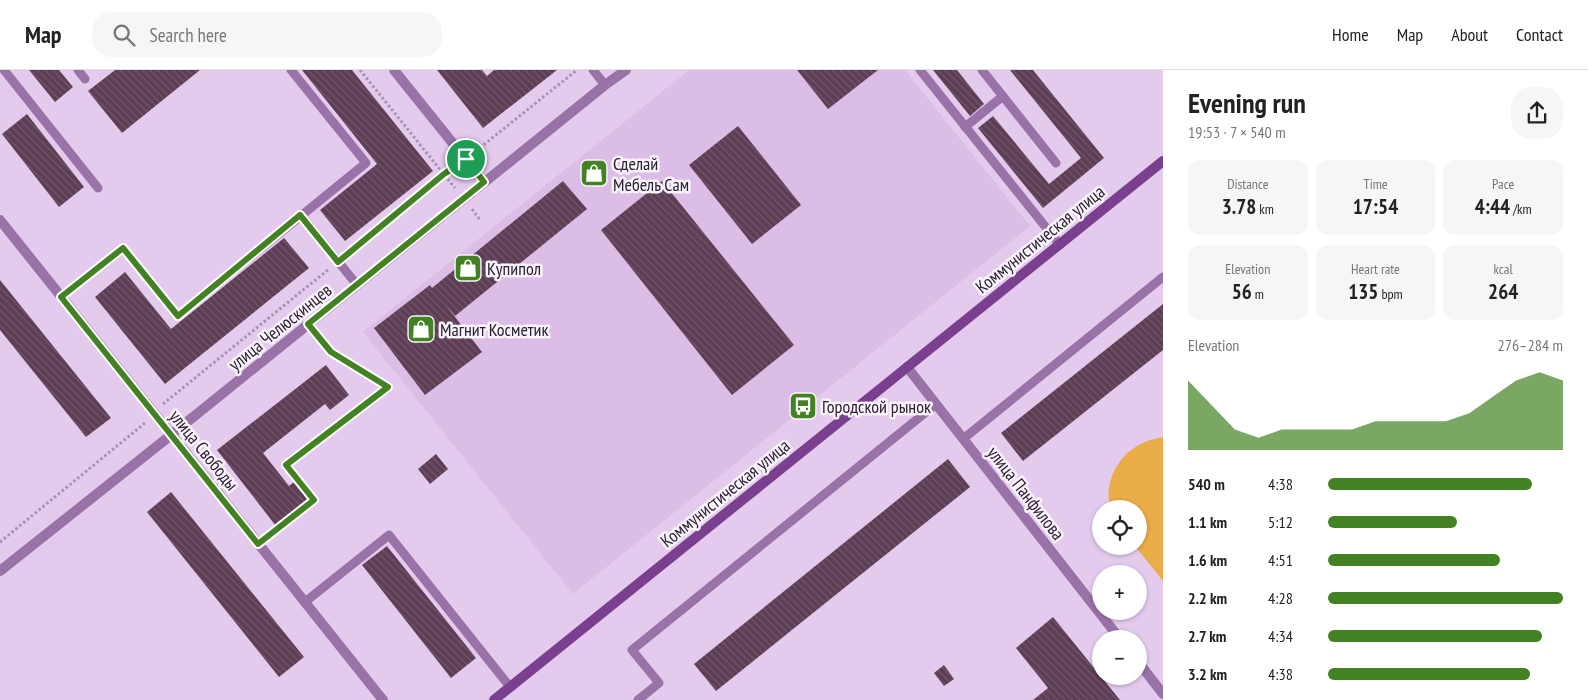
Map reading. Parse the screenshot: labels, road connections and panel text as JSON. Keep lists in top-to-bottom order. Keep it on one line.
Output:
{"streets":{"main road":["Коммунистическая улица"],"street":["улица Челюскинцев","улица Свободы","улица Панфилова"]},"crossings":[["Коммунистическая улица","улица Панфилова"],["улица Челюскинцев","улица Свободы"]],"places":{"shop":["Сделай Мебель Сам","Купипол","Магнит Косметик"],"bus stop":["Городской рынок"]},"page":{"header":"Map","search":"Search here","nav":["Home","Map","About","Contact"],"heading":["Evening run","19:53 · 7 × 540 m"],"stats":[["Distance","3.78 km"],["Time","17:54"],["Pace","4:44 /km"],["Elevation","56 m"],["Heart rate","135 bpm"],["kcal","264"]],"chart":["Elevation","276–284 m"],"list":[{"name":"540 m","note":"4:38"},{"name":"1.1 km","note":"5:12"},{"name":"1.6 km","note":"4:51"},{"name":"2.2 km","note":"4:28"},{"name":"2.7 km","note":"4:34"},{"name":"3.2 km","note":"4:38"}],"map_buttons":["+","−"]}}
